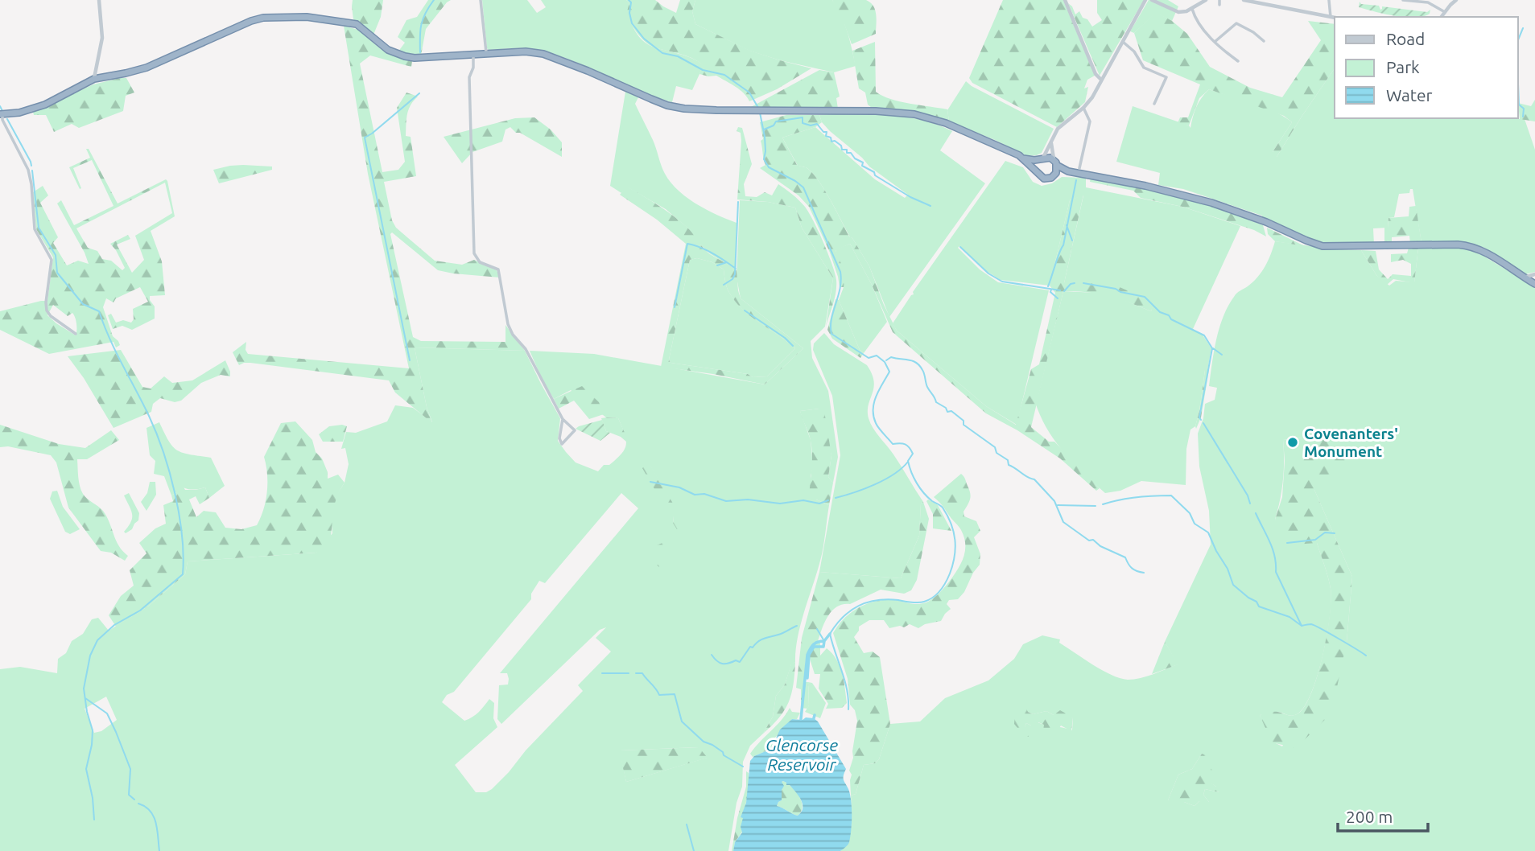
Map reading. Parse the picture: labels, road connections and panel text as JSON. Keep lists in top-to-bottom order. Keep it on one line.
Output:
{"water":["Glencorse Reservoir"],"places":["Covenanters' Monument"],"legend":["Road","Park","Water"],"scale_bar":"200 m"}
